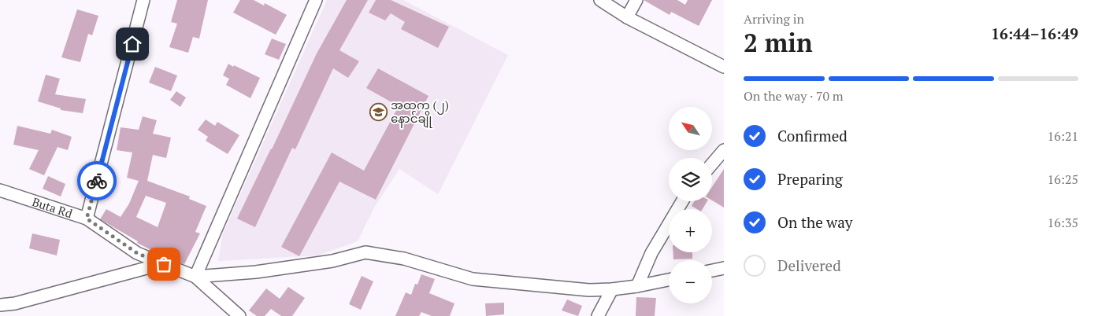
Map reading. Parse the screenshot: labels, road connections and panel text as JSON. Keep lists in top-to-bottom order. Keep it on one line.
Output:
{"streets":{"street":["Buta Rd"]},"places":{"school or university":["အထက (၂) နောင်ချို"]},"north":"top left","page":{"heading":["2 min","Arriving in","16:44–16:49"],"bar":"On the way · 70 m","map_buttons":["+","−"],"list":[["Confirmed","16:21"],["Preparing","16:25"],["On the way","16:35"],"Delivered"]}}
